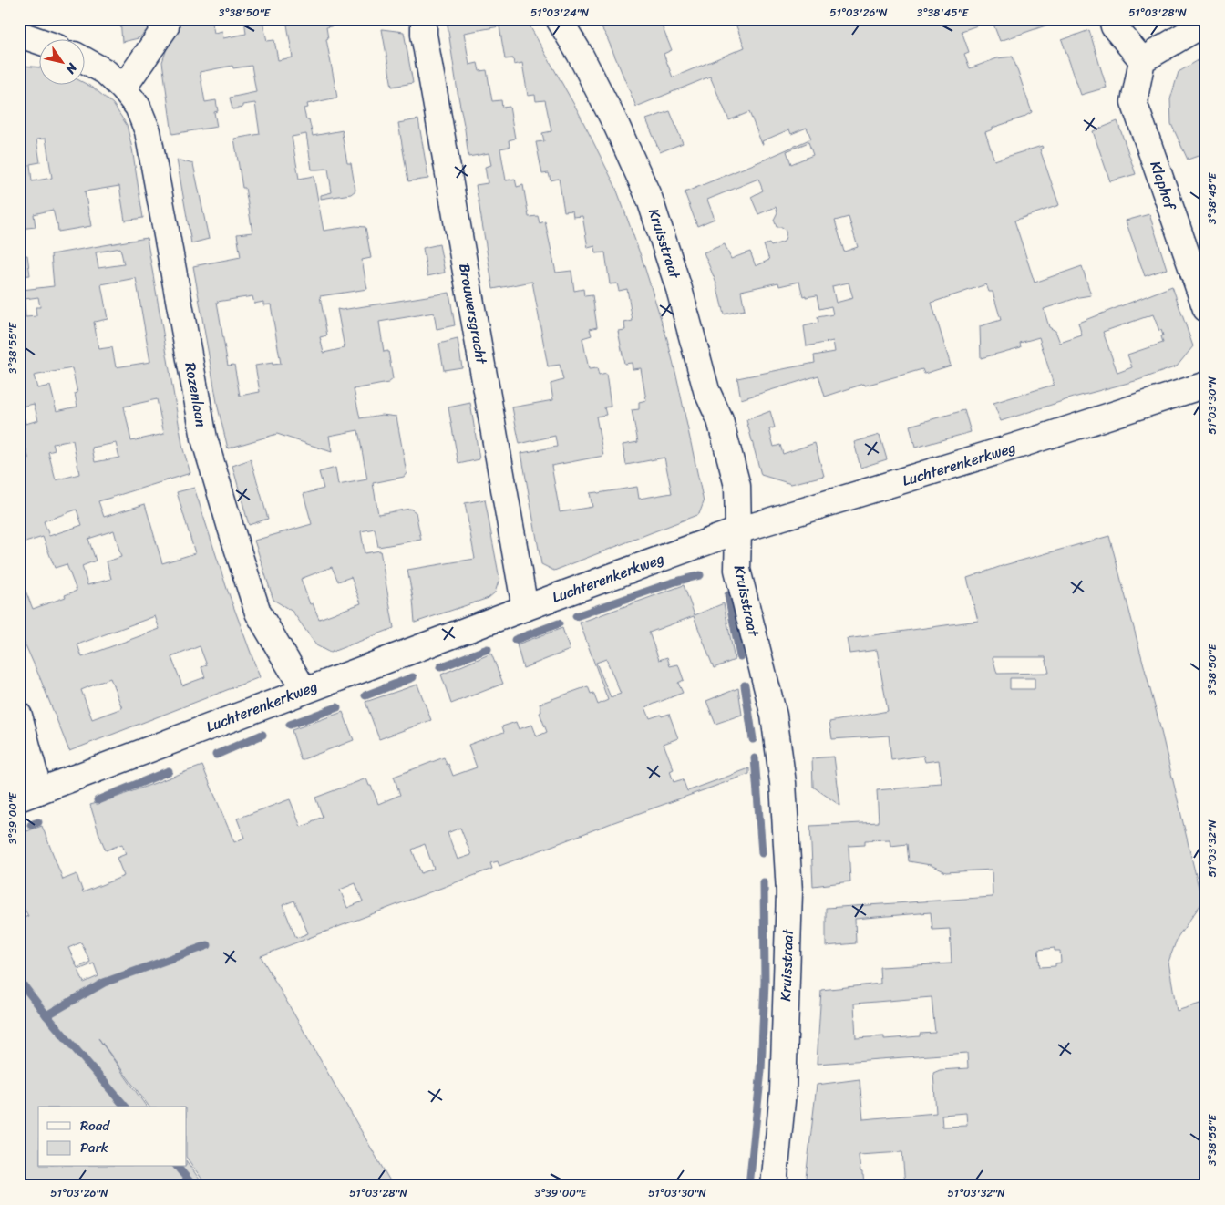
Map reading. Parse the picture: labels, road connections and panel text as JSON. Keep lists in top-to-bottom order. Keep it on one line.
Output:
{"streets":{"street":["Klaphof","Kruisstraat","Brouwersgracht","Rozenlaan","Luchterenkerkweg"]},"crossings":[["Kruisstraat","Luchterenkerkweg"],["Brouwersgracht","Luchterenkerkweg"],["Rozenlaan","Luchterenkerkweg"]],"legend":["Road","Park"],"north":"bottom right","coordinates":["3°38'50\"E","51°03'24\"N","51°03'26\"N","3°38'45\"E","51°03'28\"N","3°38'55\"E","51°03'30\"N","3°39'00\"E","51°03'32\"N"]}
